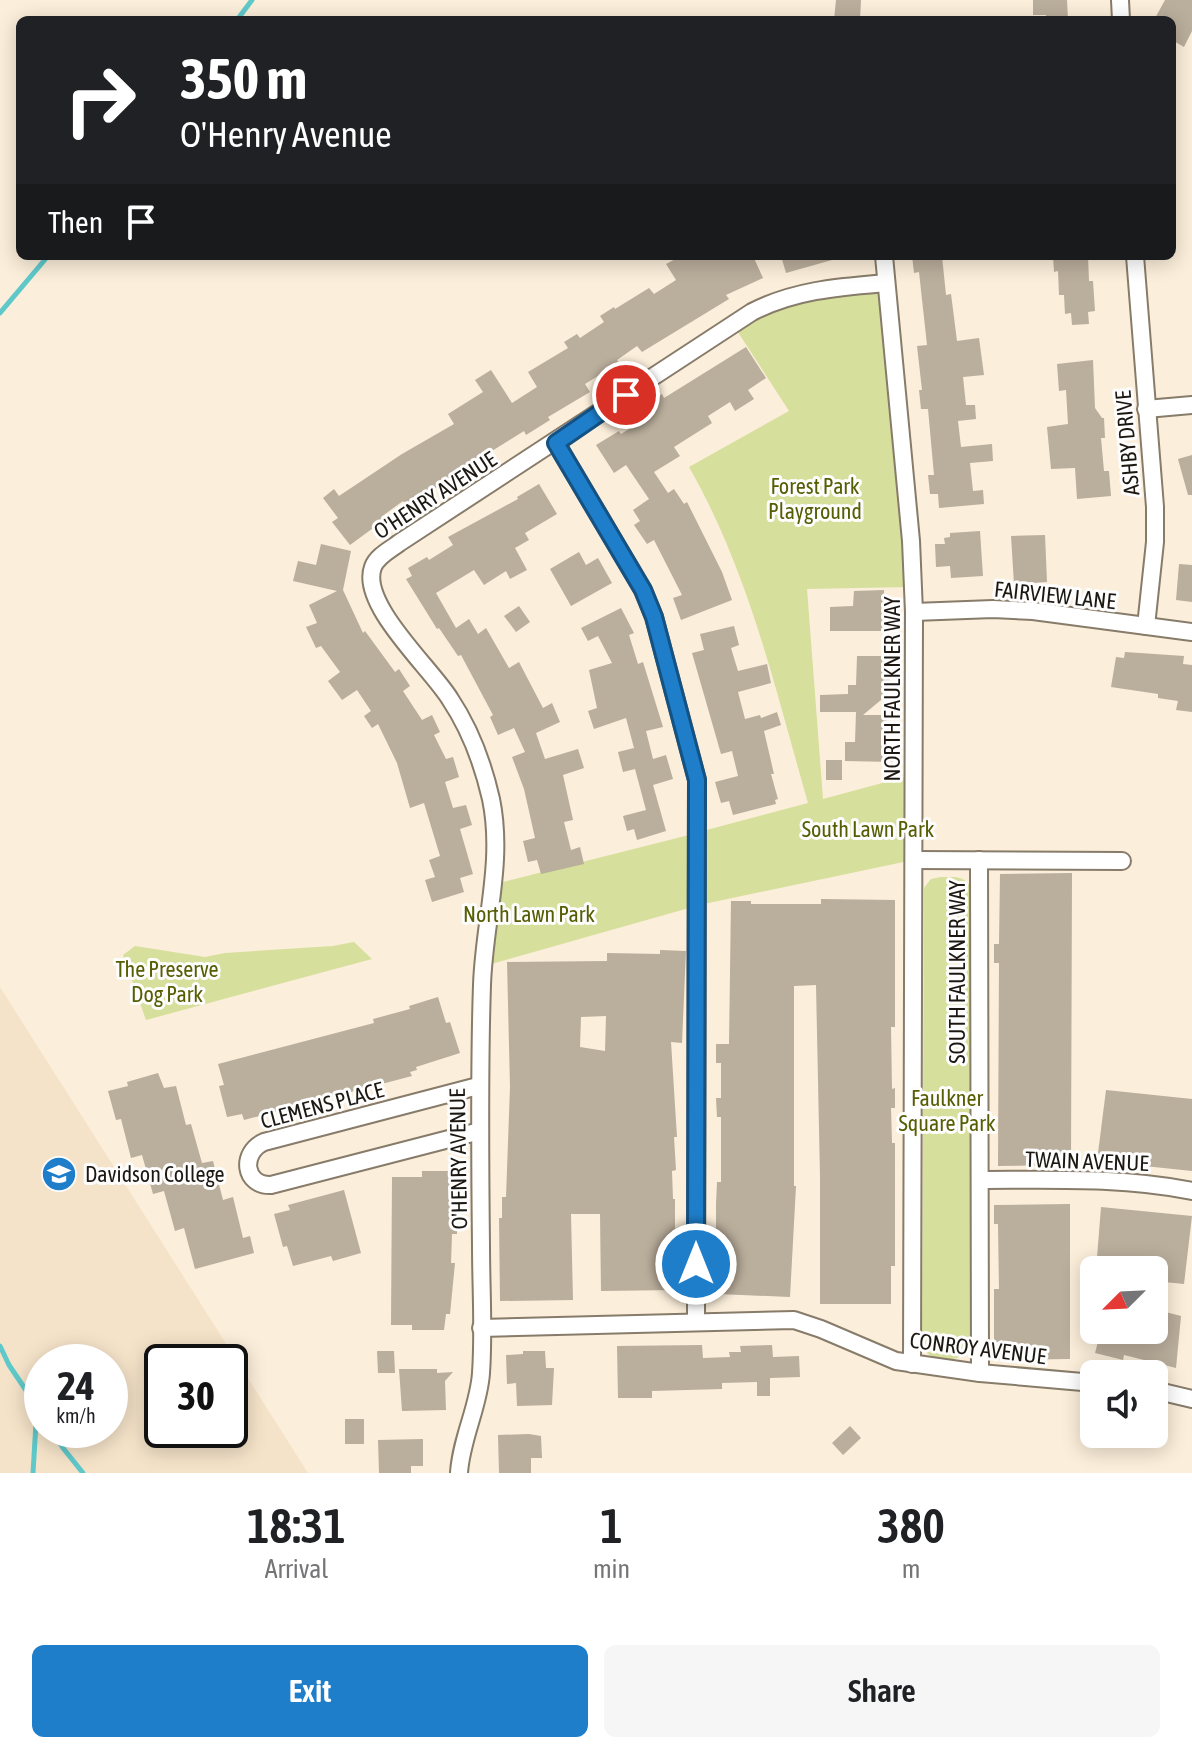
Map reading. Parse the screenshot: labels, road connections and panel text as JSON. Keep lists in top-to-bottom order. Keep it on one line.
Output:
{"streets":{"street":["ASHBY DRIVE","O'HENRY AVENUE","FAIRVIEW LANE","NORTH FAULKNER WAY","SOUTH FAULKNER WAY","CLEMENS PLACE","TWAIN AVENUE","CONROY AVENUE"]},"crossings":[["ASHBY DRIVE","FAIRVIEW LANE"],["O'HENRY AVENUE","NORTH FAULKNER WAY"],["O'HENRY AVENUE","CLEMENS PLACE"],["O'HENRY AVENUE","CONROY AVENUE"],["FAIRVIEW LANE","NORTH FAULKNER WAY"],["NORTH FAULKNER WAY","CONROY AVENUE"],["SOUTH FAULKNER WAY","TWAIN AVENUE"],["SOUTH FAULKNER WAY","CONROY AVENUE"]],"parks":["Forest Park Playground","South Lawn Park","North Lawn Park","The Preserve Dog Park","Faulkner Square Park"],"places":{"school or university":["Davidson College"]},"north":"bottom left","page":{"turn":["350 m","O'Henry Avenue"],"then":"Then","speed":"24 km/h","limit":"30","eta":["18:31","Arrival","1","min","380","m"],"buttons":["Exit","Share"]}}
